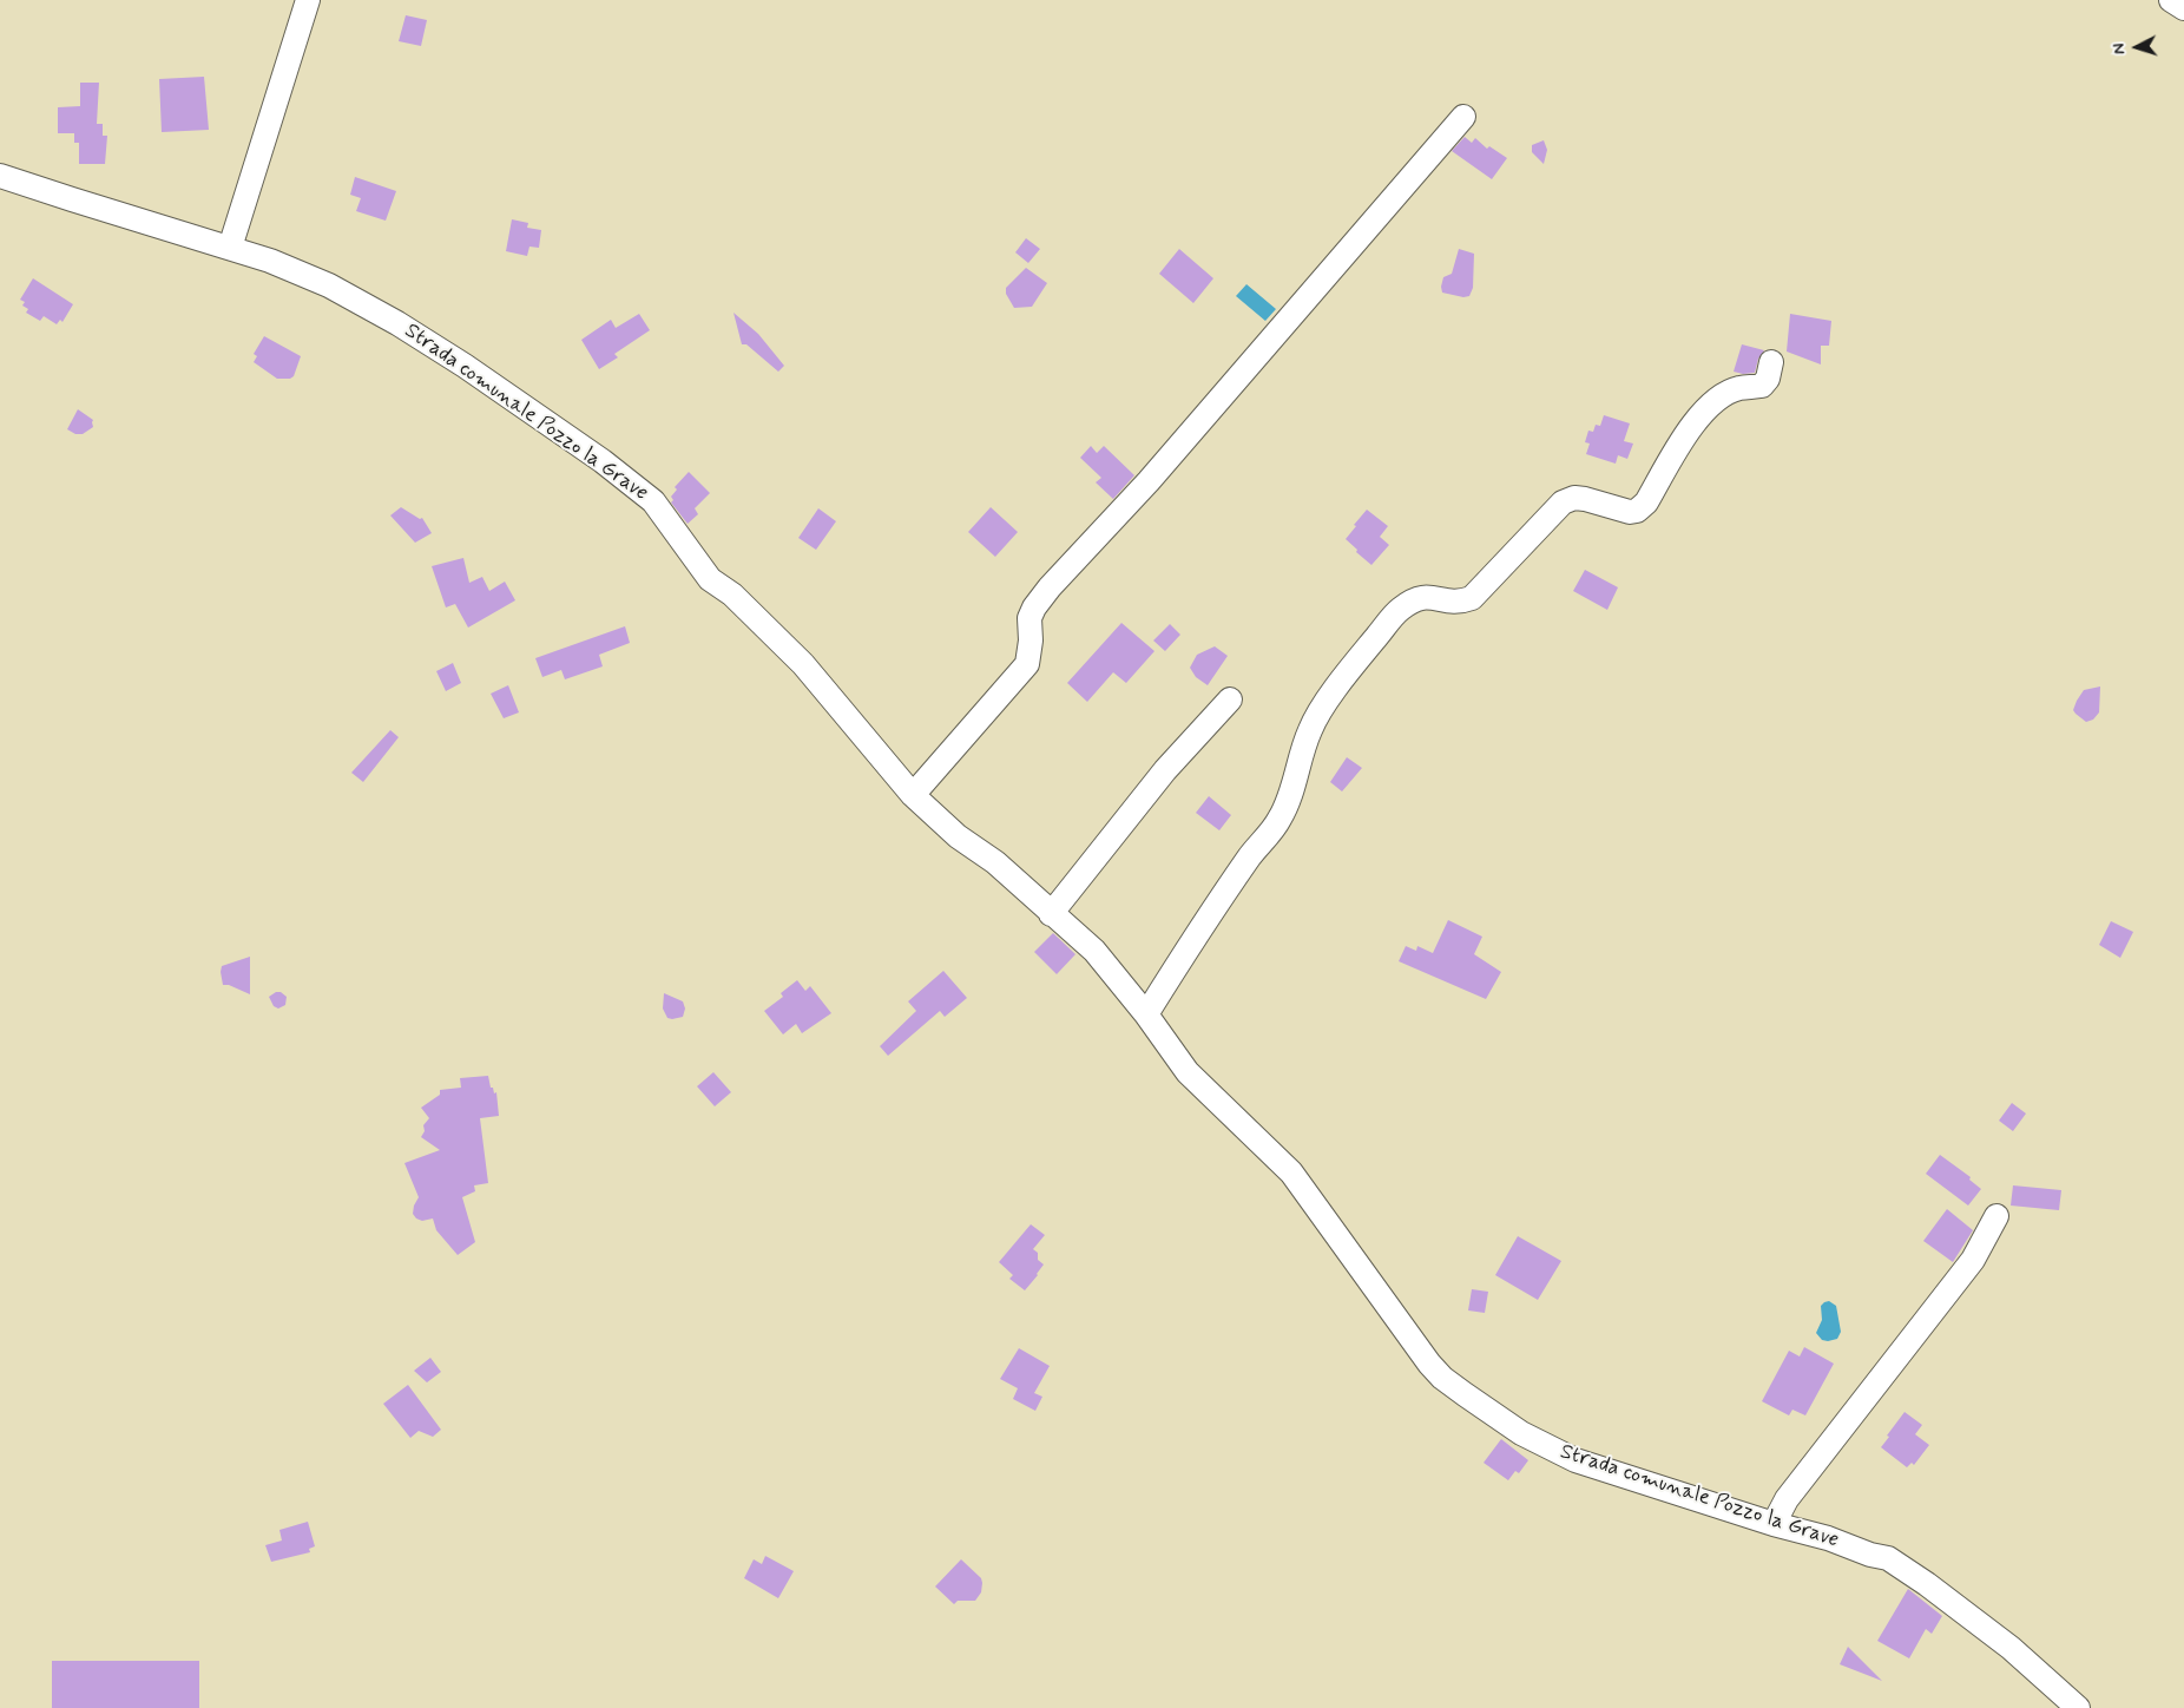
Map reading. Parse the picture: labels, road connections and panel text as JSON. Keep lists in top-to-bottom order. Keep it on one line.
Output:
{"streets":{"street":["Strada comunale Pozzo la Grave"]},"north":"left"}
